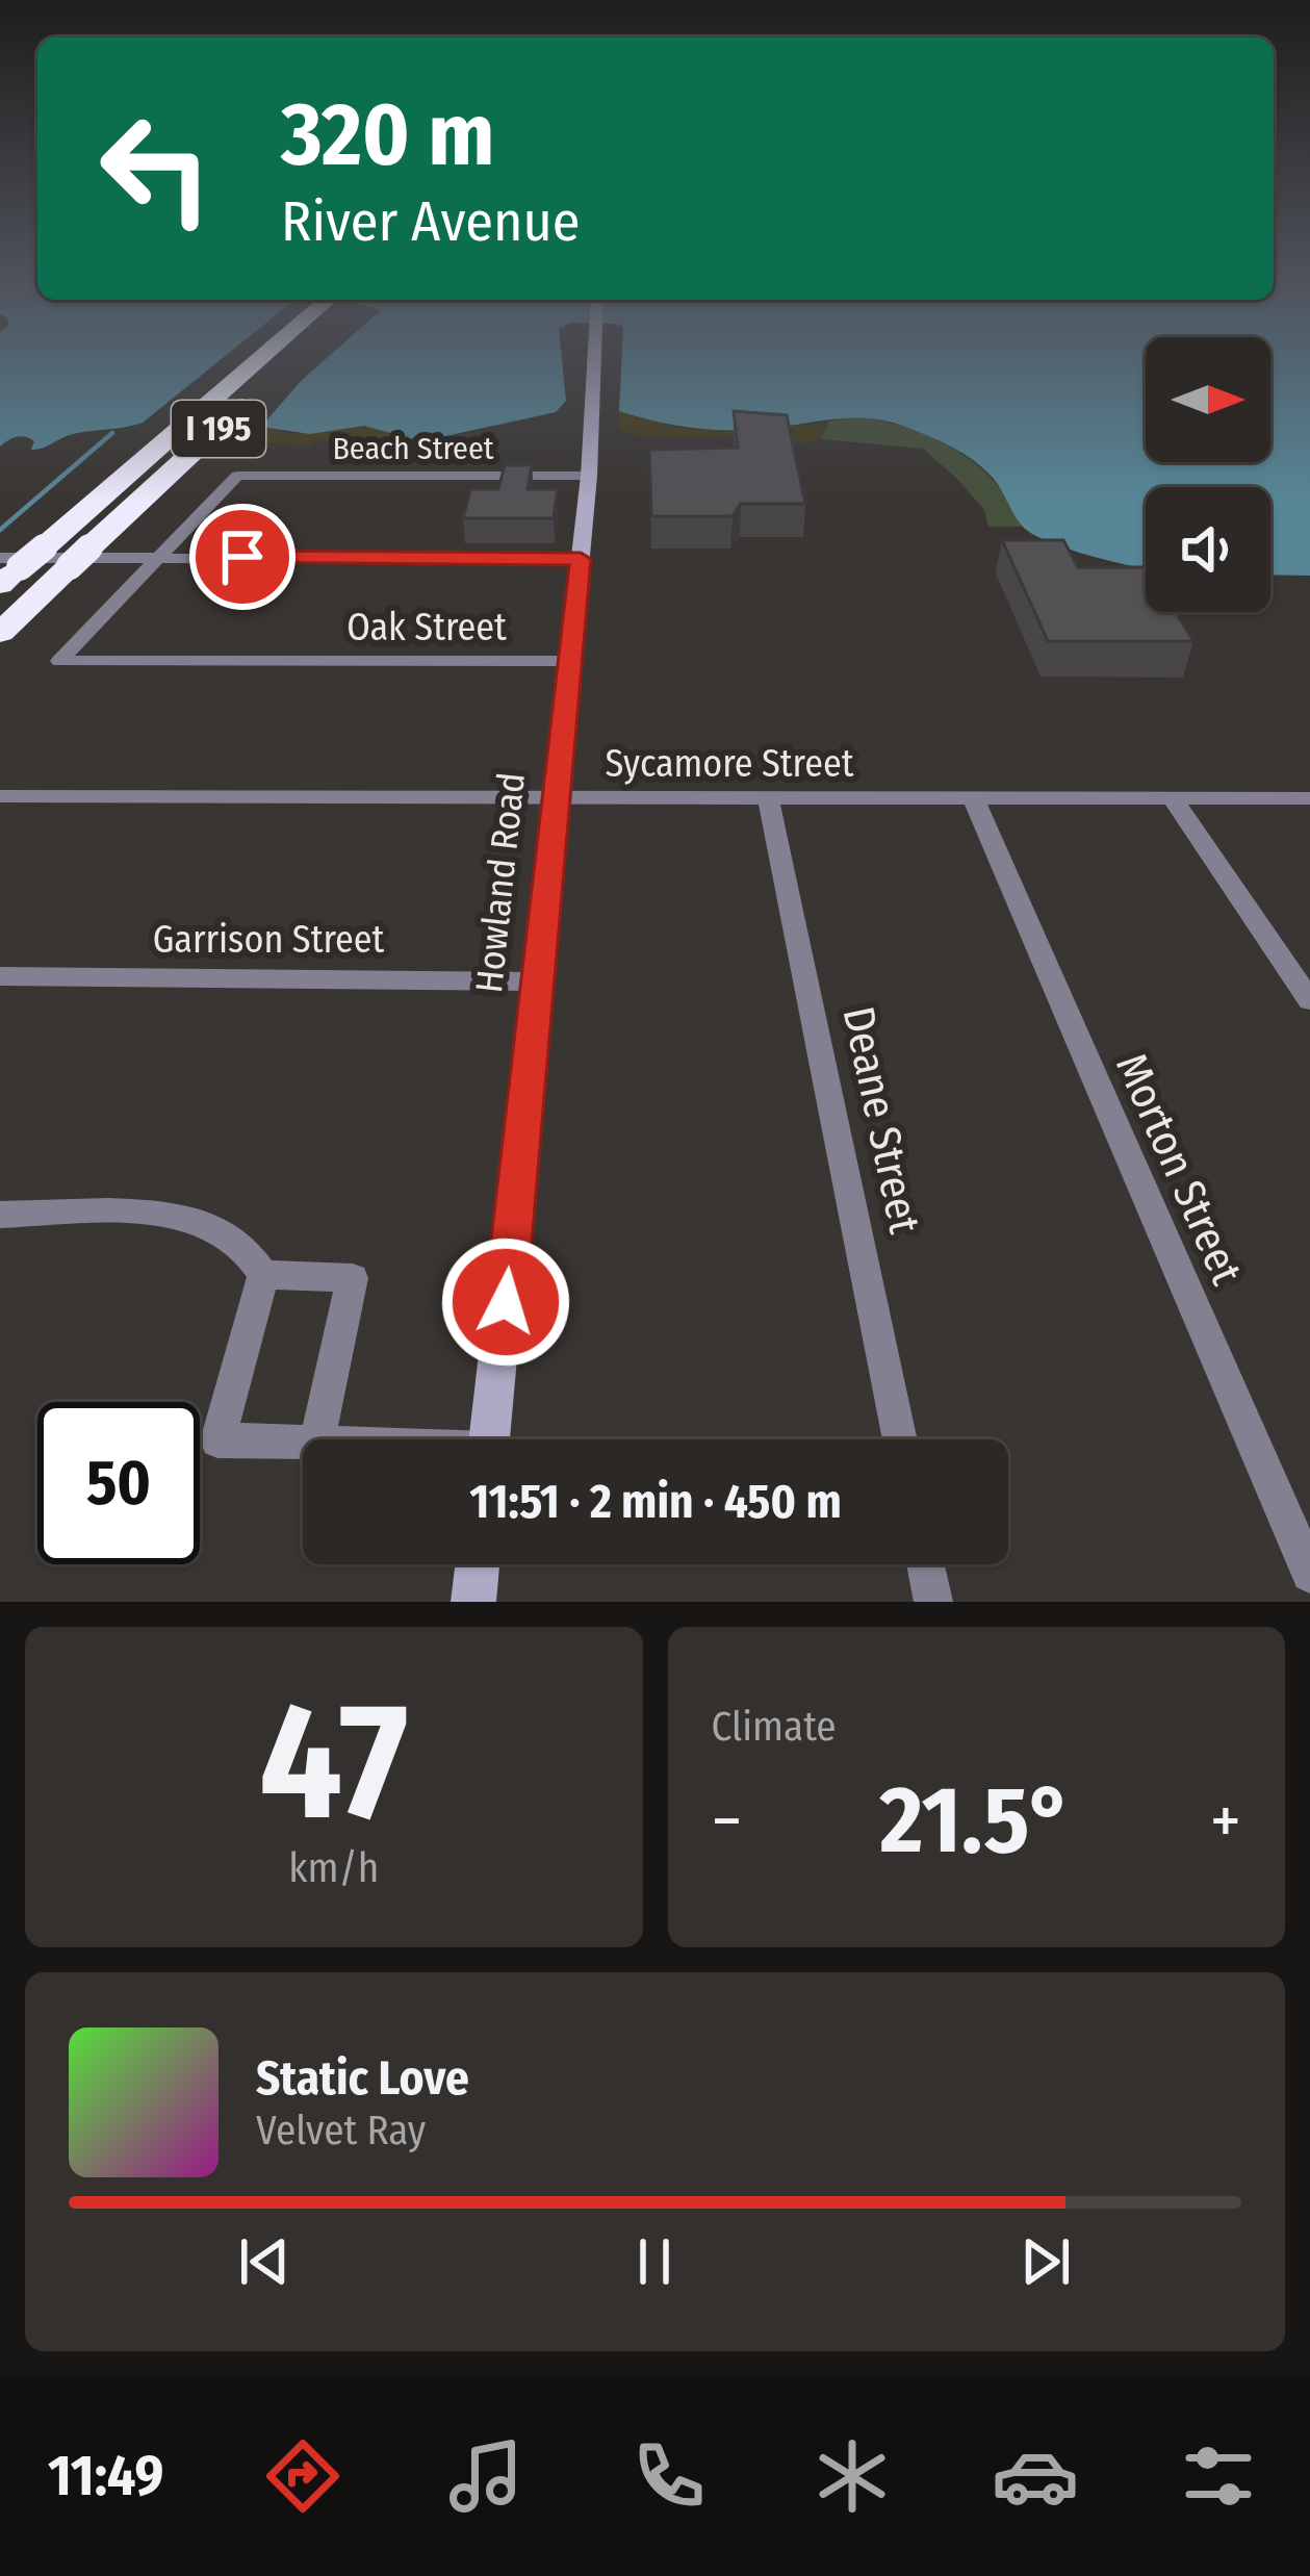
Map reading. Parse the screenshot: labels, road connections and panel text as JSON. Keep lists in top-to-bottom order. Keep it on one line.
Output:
{"streets":{"highway":["I 195"],"main road":["Howland Road"],"street":["Beach Street","Oak Street","Sycamore Street","Garrison Street","Deane Street","Morton Street"]},"crossings":[["Beach Street","Oak Street"],["Beach Street","Howland Road"],["Oak Street","Howland Road"],["Sycamore Street","Howland Road"],["Sycamore Street","Deane Street"],["Sycamore Street","Morton Street"],["Howland Road","Garrison Street"]],"north":"right","page":{"turn":["320 m","River Avenue"],"limit":"50","trip":"11:51 · 2 min · 450 m","tile":[["47","km/h"],"Climate"],"heat":["−","21.5°","+"],"song":["Static Love","Velvet Ray"],"tabs":"11:49"}}
